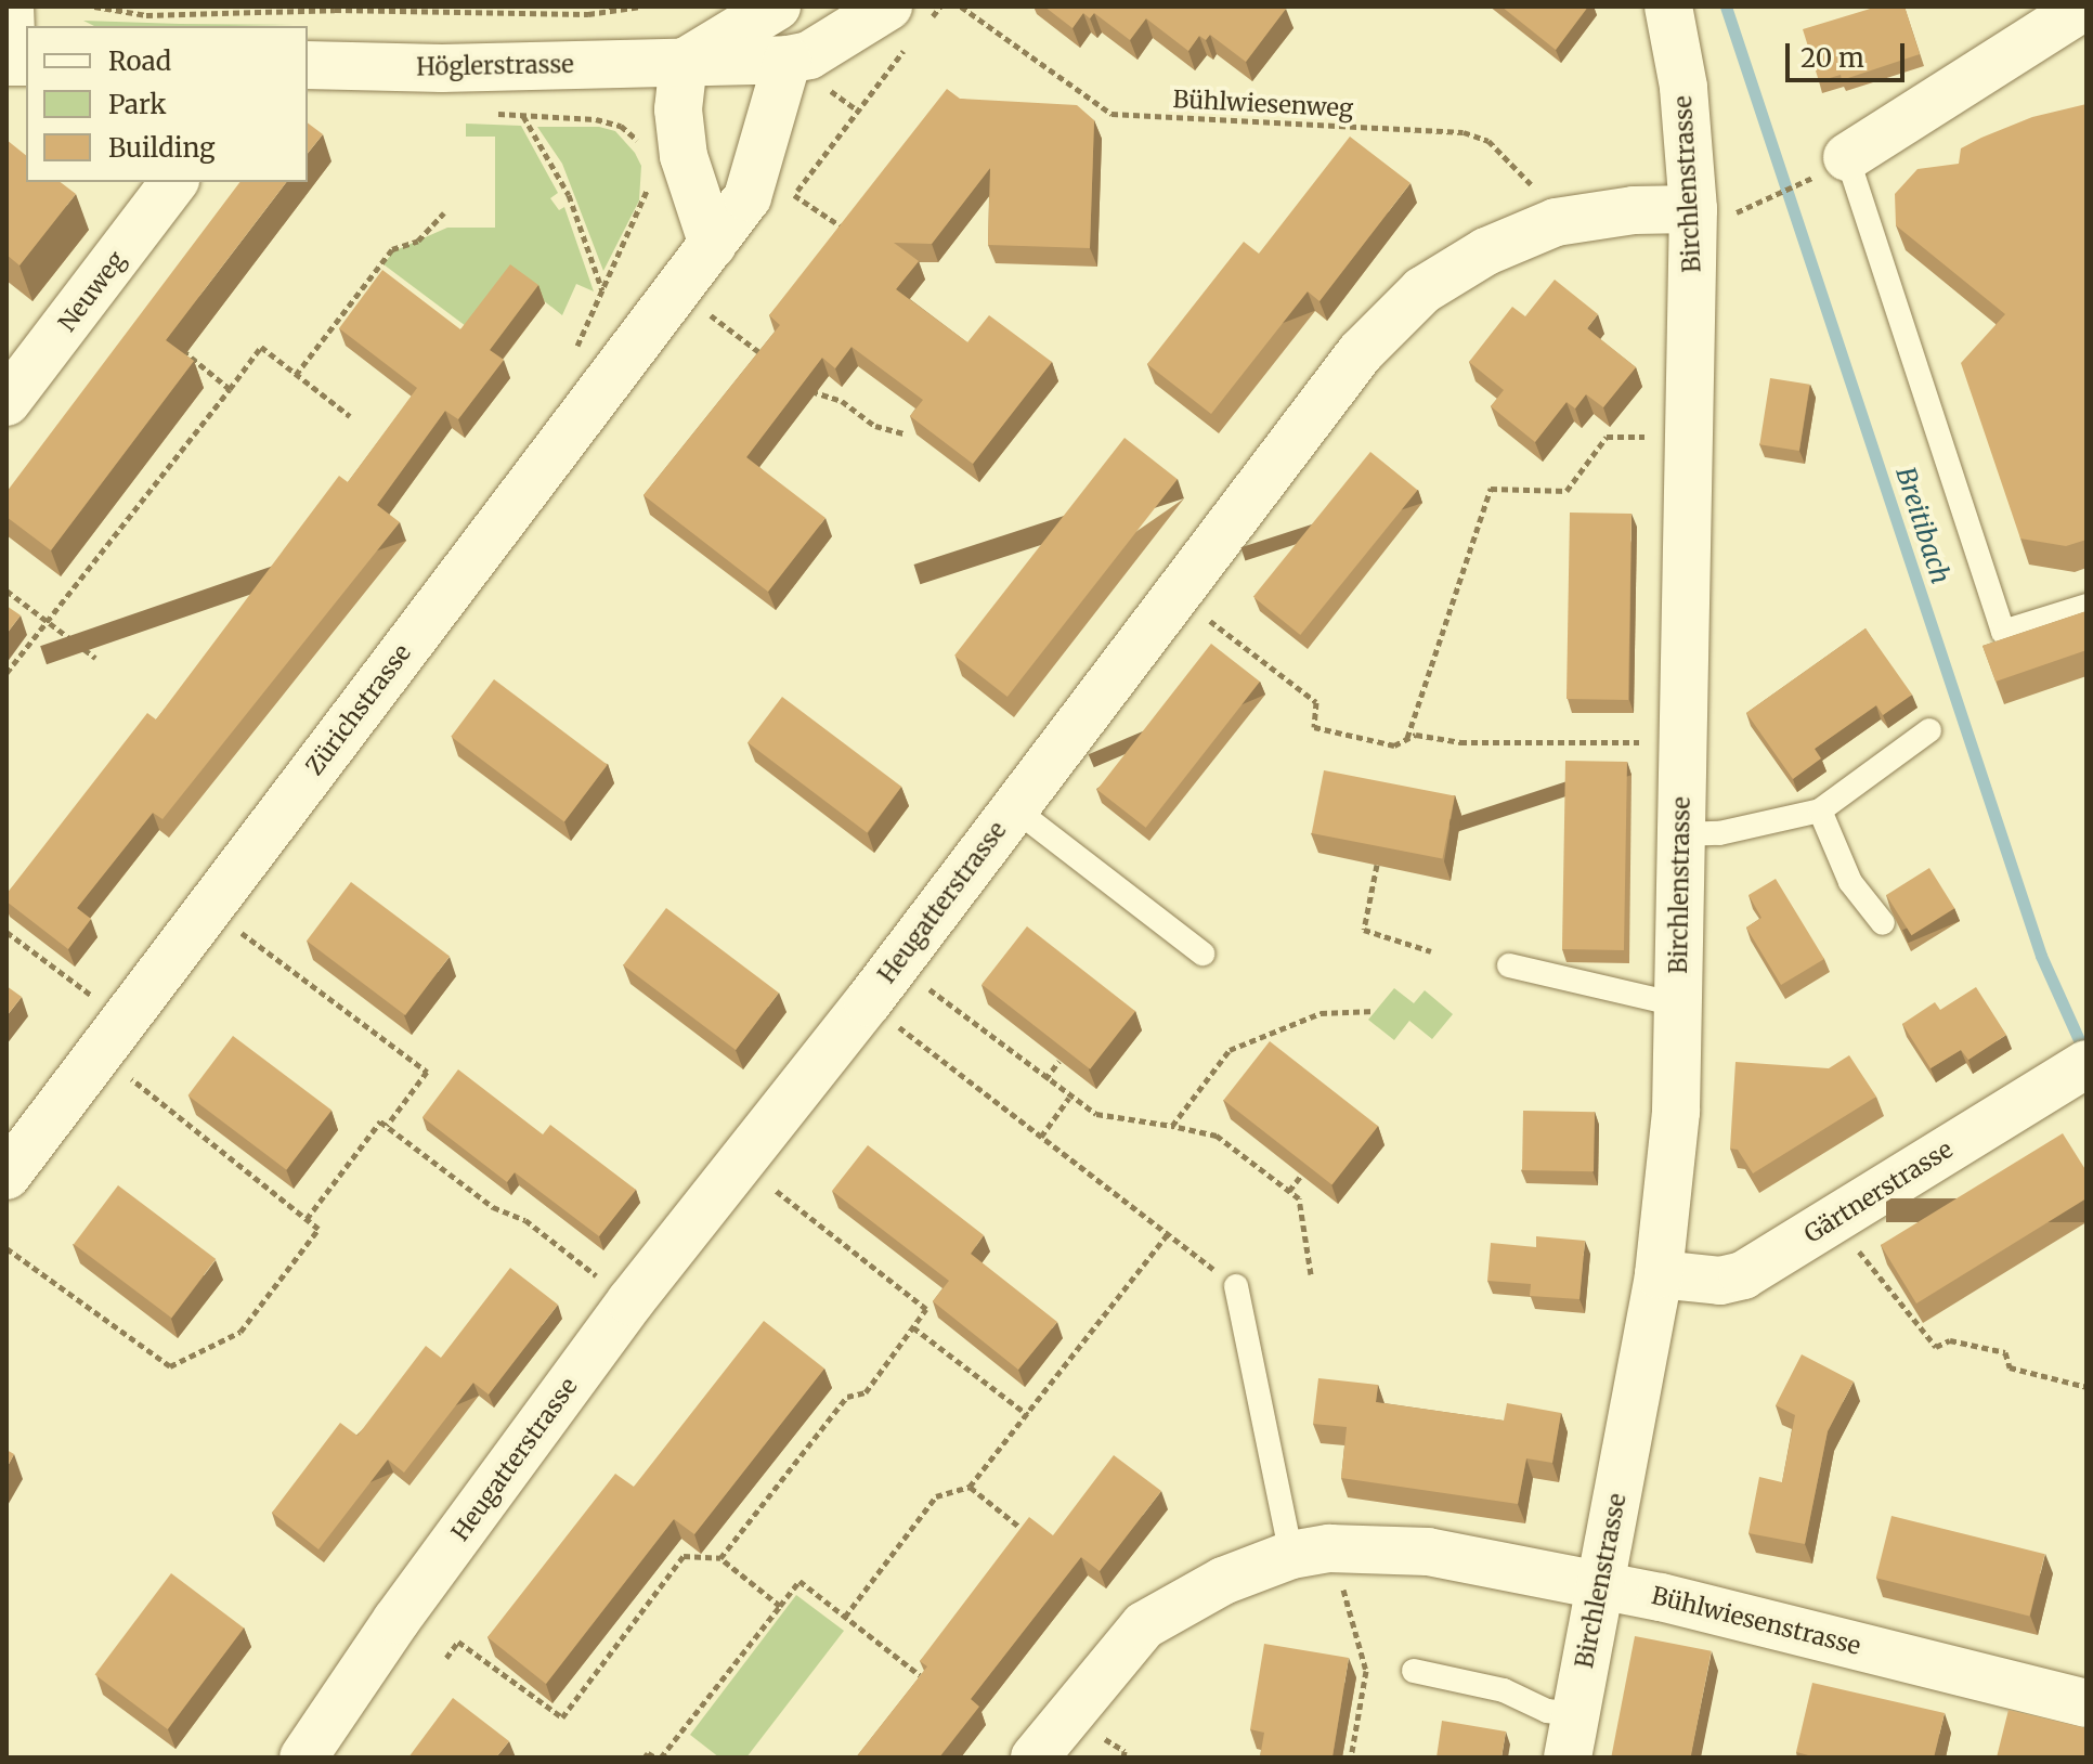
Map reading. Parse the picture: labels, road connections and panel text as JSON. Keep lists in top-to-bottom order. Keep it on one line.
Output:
{"streets":{"street":["Höglerstrasse","Birchlenstrasse","Neuweg","Zürichstrasse","Heugatterstrasse","Gärtnerstrasse","Bühlwiesenstrasse"],"path":["Bühlwiesenweg"]},"crossings":[["Bühlwiesenweg","Heugatterstrasse"],["Birchlenstrasse","Heugatterstrasse"],["Birchlenstrasse","Gärtnerstrasse"],["Birchlenstrasse","Bühlwiesenstrasse"]],"water":["Breitibach"],"legend":["Road","Park","Building"],"scale_bar":"20 m"}
